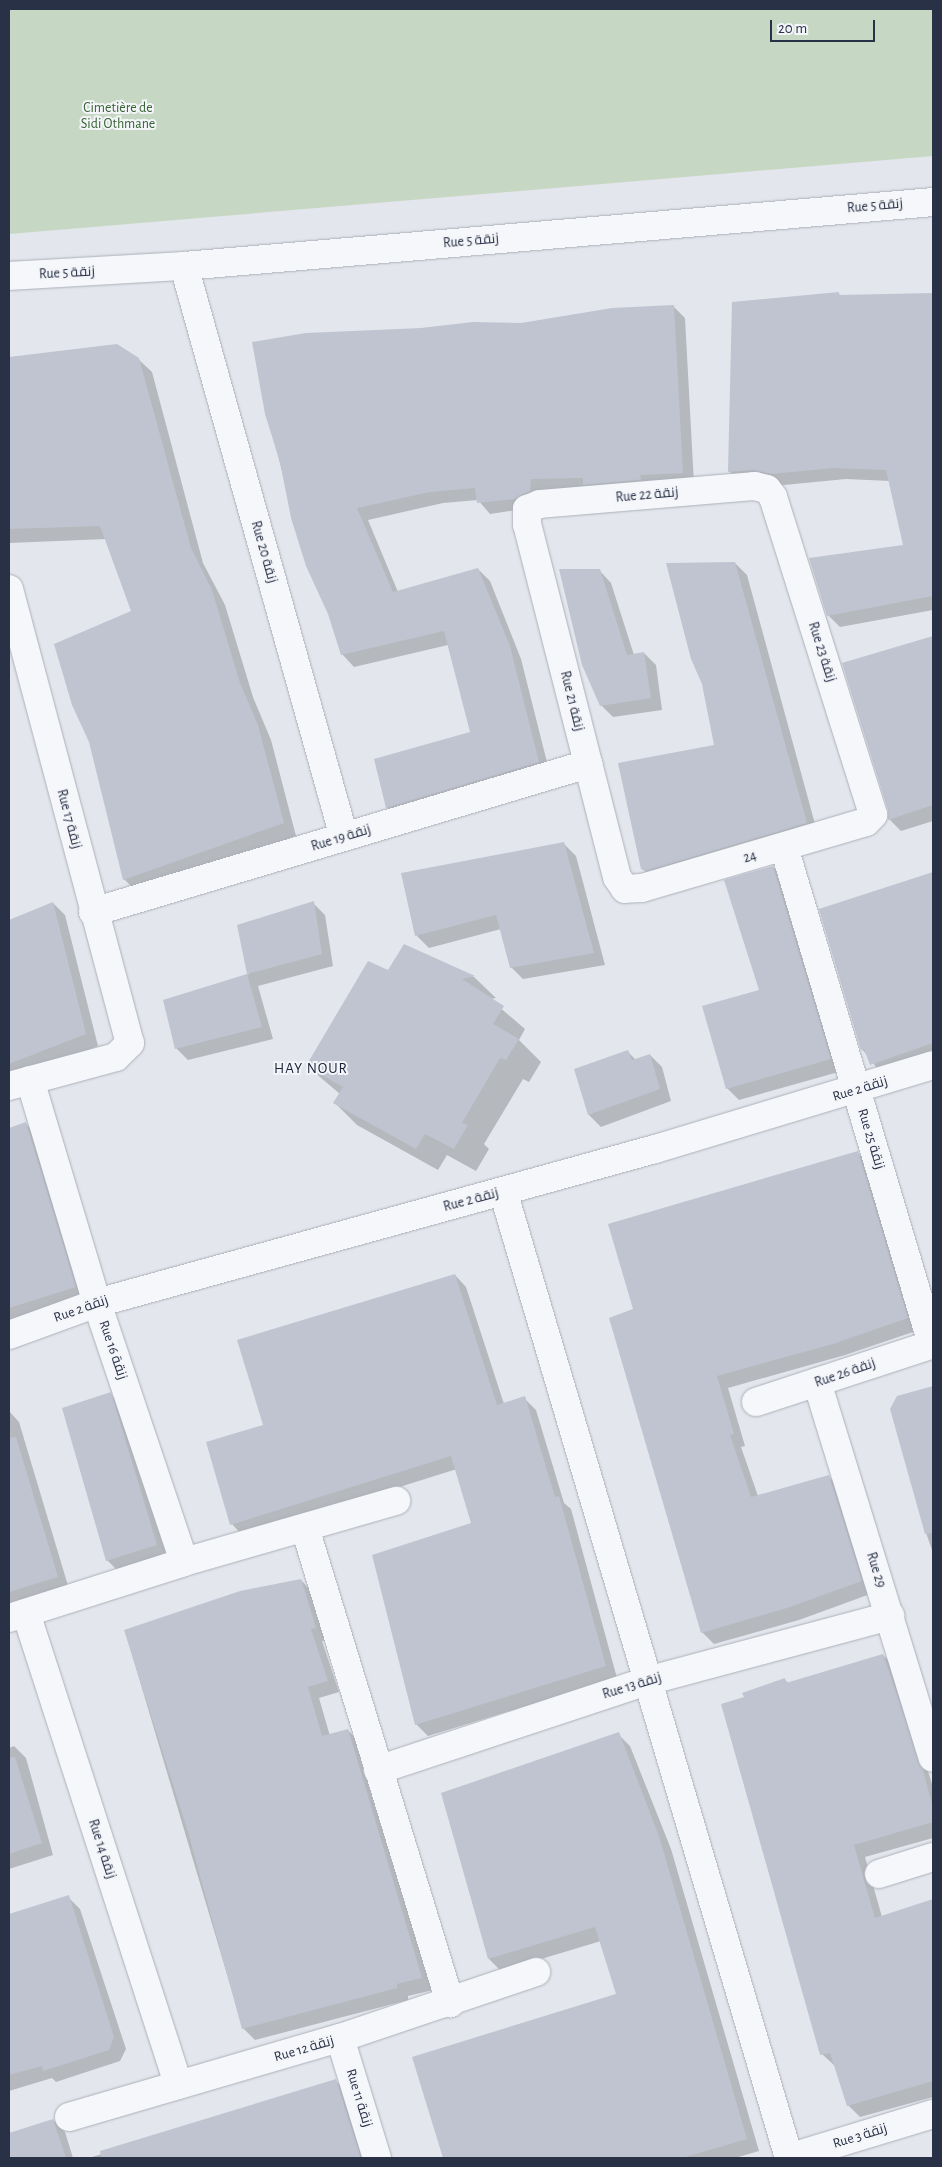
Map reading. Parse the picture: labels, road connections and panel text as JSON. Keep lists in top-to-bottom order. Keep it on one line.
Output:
{"streets":{"street":["Rue 5 زنقة","Rue 22 زنقة","Rue 20 زنقة","Rue 23 زنقة","Rue 21 زنقة","Rue 17 زنقة","Rue 19 زنقة","24","Rue 2 زنقة","Rue 25 زنقة","Rue 16 زنقة","Rue 26 زنقة","Rue 29","Rue 13 زنقة","Rue 14 زنقة","Rue 12 زنقة","Rue 11 زنقة","Rue 3 زنقة"]},"crossings":[["Rue 5 زنقة","Rue 20 زنقة"],["Rue 22 زنقة","Rue 23 زنقة"],["Rue 22 زنقة","Rue 21 زنقة"],["Rue 20 زنقة","Rue 19 زنقة"],["Rue 23 زنقة","24"],["Rue 21 زنقة","Rue 19 زنقة"],["Rue 21 زنقة","24"],["Rue 17 زنقة","Rue 19 زنقة"],["Rue 17 زنقة","Rue 16 زنقة"],["24","Rue 25 زنقة"],["Rue 2 زنقة","Rue 25 زنقة"],["Rue 2 زنقة","Rue 16 زنقة"],["Rue 25 زنقة","Rue 26 زنقة"],["Rue 26 زنقة","Rue 29"],["Rue 29","Rue 13 زنقة"],["Rue 14 زنقة","Rue 12 زنقة"],["Rue 12 زنقة","Rue 11 زنقة"]],"districts":["HAY NOUR"],"parks":["Cimetière de Sidi Othmane"],"scale_bar":"20 m"}
